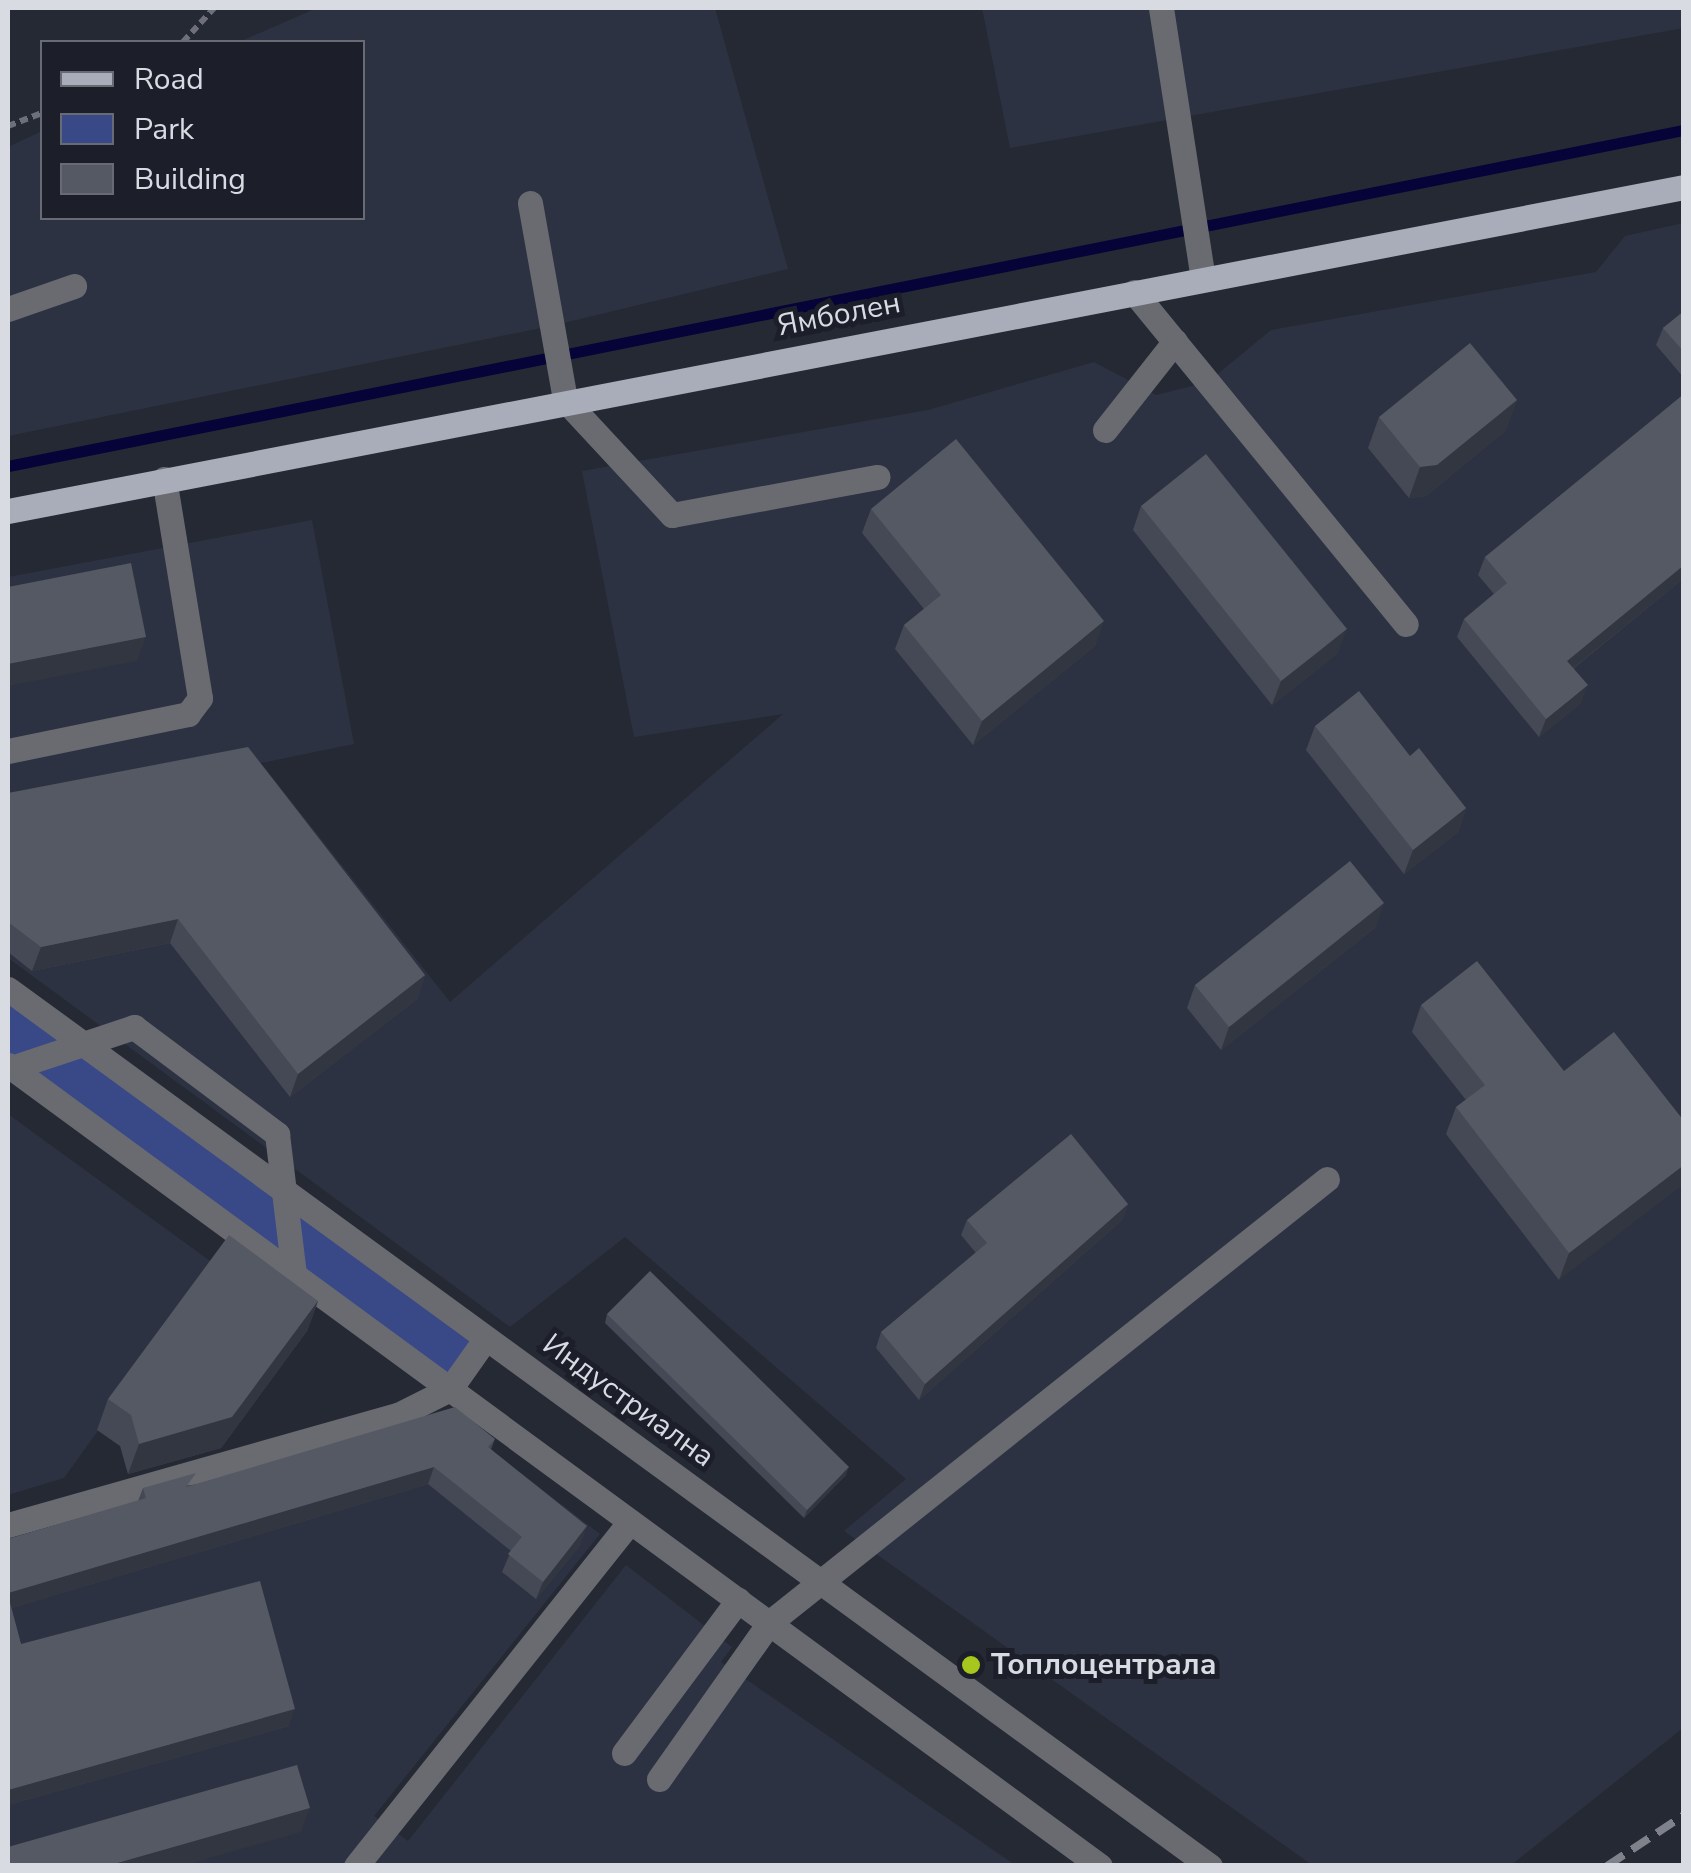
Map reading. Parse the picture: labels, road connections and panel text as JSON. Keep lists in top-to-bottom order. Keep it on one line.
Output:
{"streets":{"main road":["Ямболен"],"street":["Индустриална"]},"places":["Топлоцентрала"],"legend":["Road","Park","Building"]}
